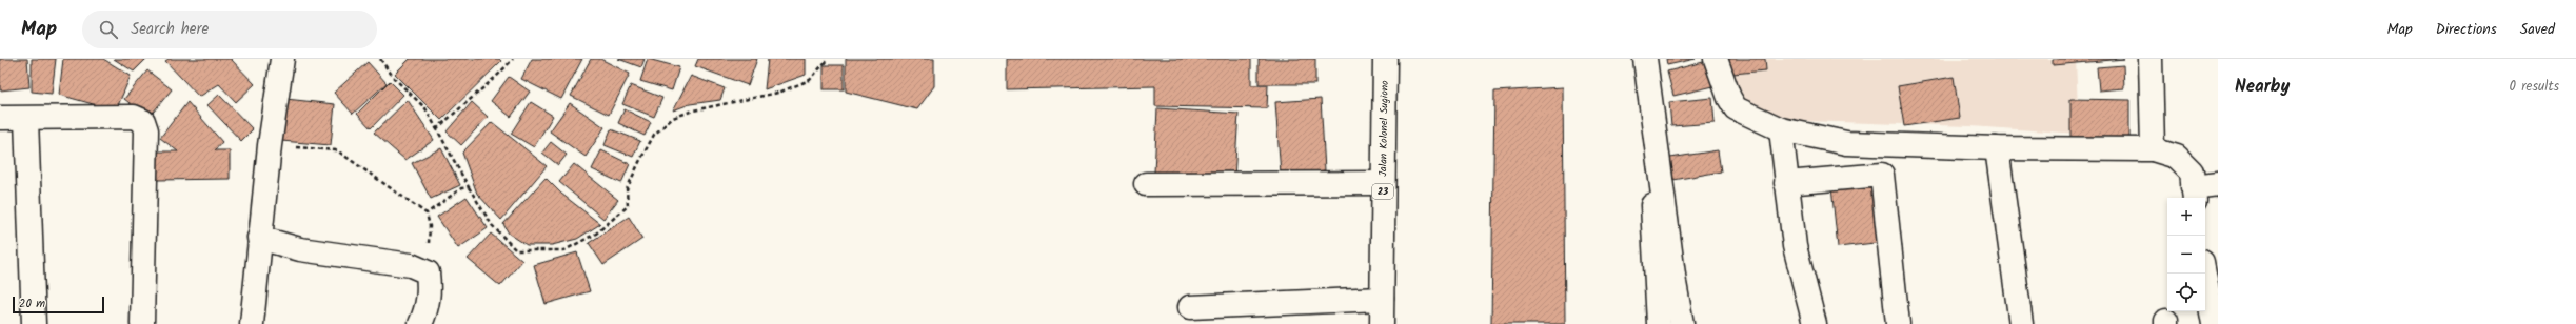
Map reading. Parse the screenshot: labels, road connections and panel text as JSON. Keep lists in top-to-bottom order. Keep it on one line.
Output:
{"streets":{"main road":["Jalan Kolonel Sugiono","23"]},"scale_bar":"20 m","page":{"header":"Map","search":"Search here","nav":["Map","Directions","Saved"],"heading":["Nearby","0 results"],"map_buttons":["+","−"],"scale":"20 m"}}
